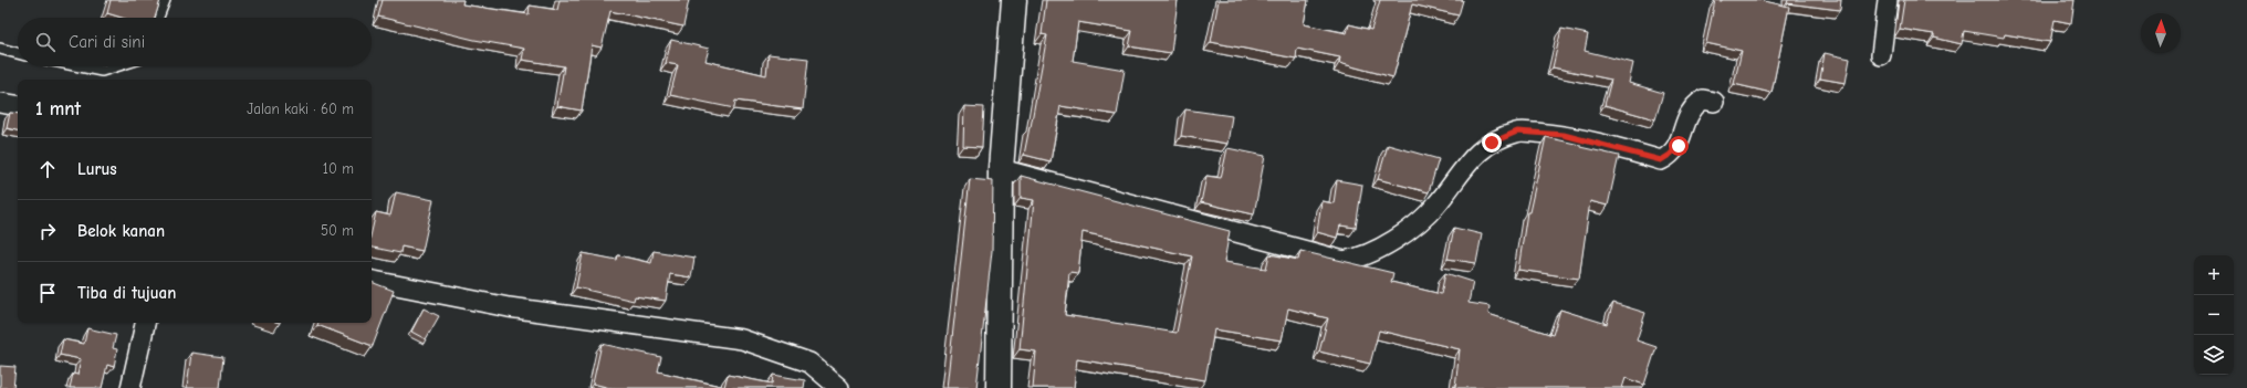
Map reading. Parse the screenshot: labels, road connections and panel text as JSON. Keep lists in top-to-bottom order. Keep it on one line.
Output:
{"north":"top","page":{"search":"Cari di sini","heading":["1 mnt","Jalan kaki · 60 m"],"list":[["Lurus","10 m"],["Belok kanan","50 m"],"Tiba di tujuan"],"map_buttons":["+","−"]}}
